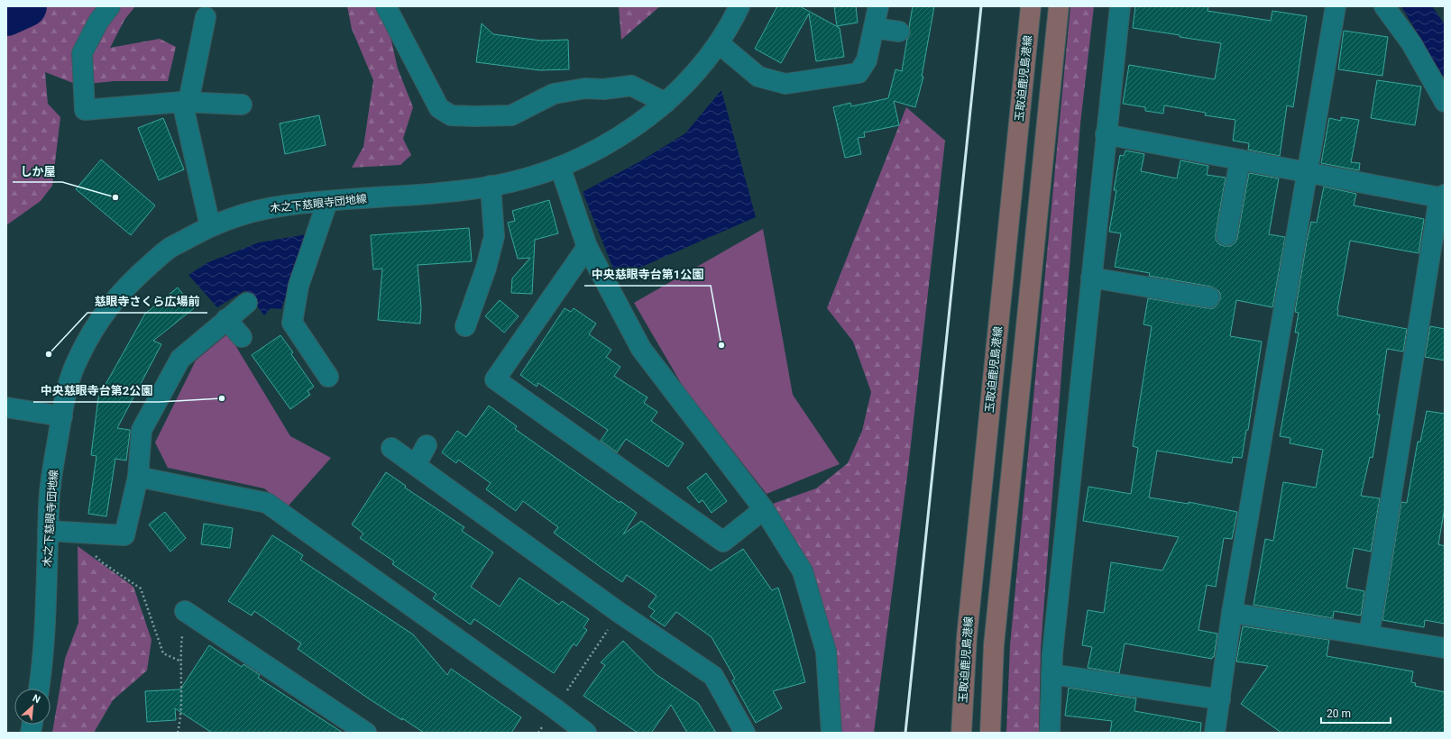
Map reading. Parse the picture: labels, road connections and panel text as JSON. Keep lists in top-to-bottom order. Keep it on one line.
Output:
{"streets":{"main road":["玉取迫鹿児島港線"],"street":["木之下慈眼寺団地線"]},"places":["しか屋","中央慈眼寺台第1公園","慈眼寺さくら広場前","中央慈眼寺台第2公園"],"scale_bar":"20 m","north":"top right"}
